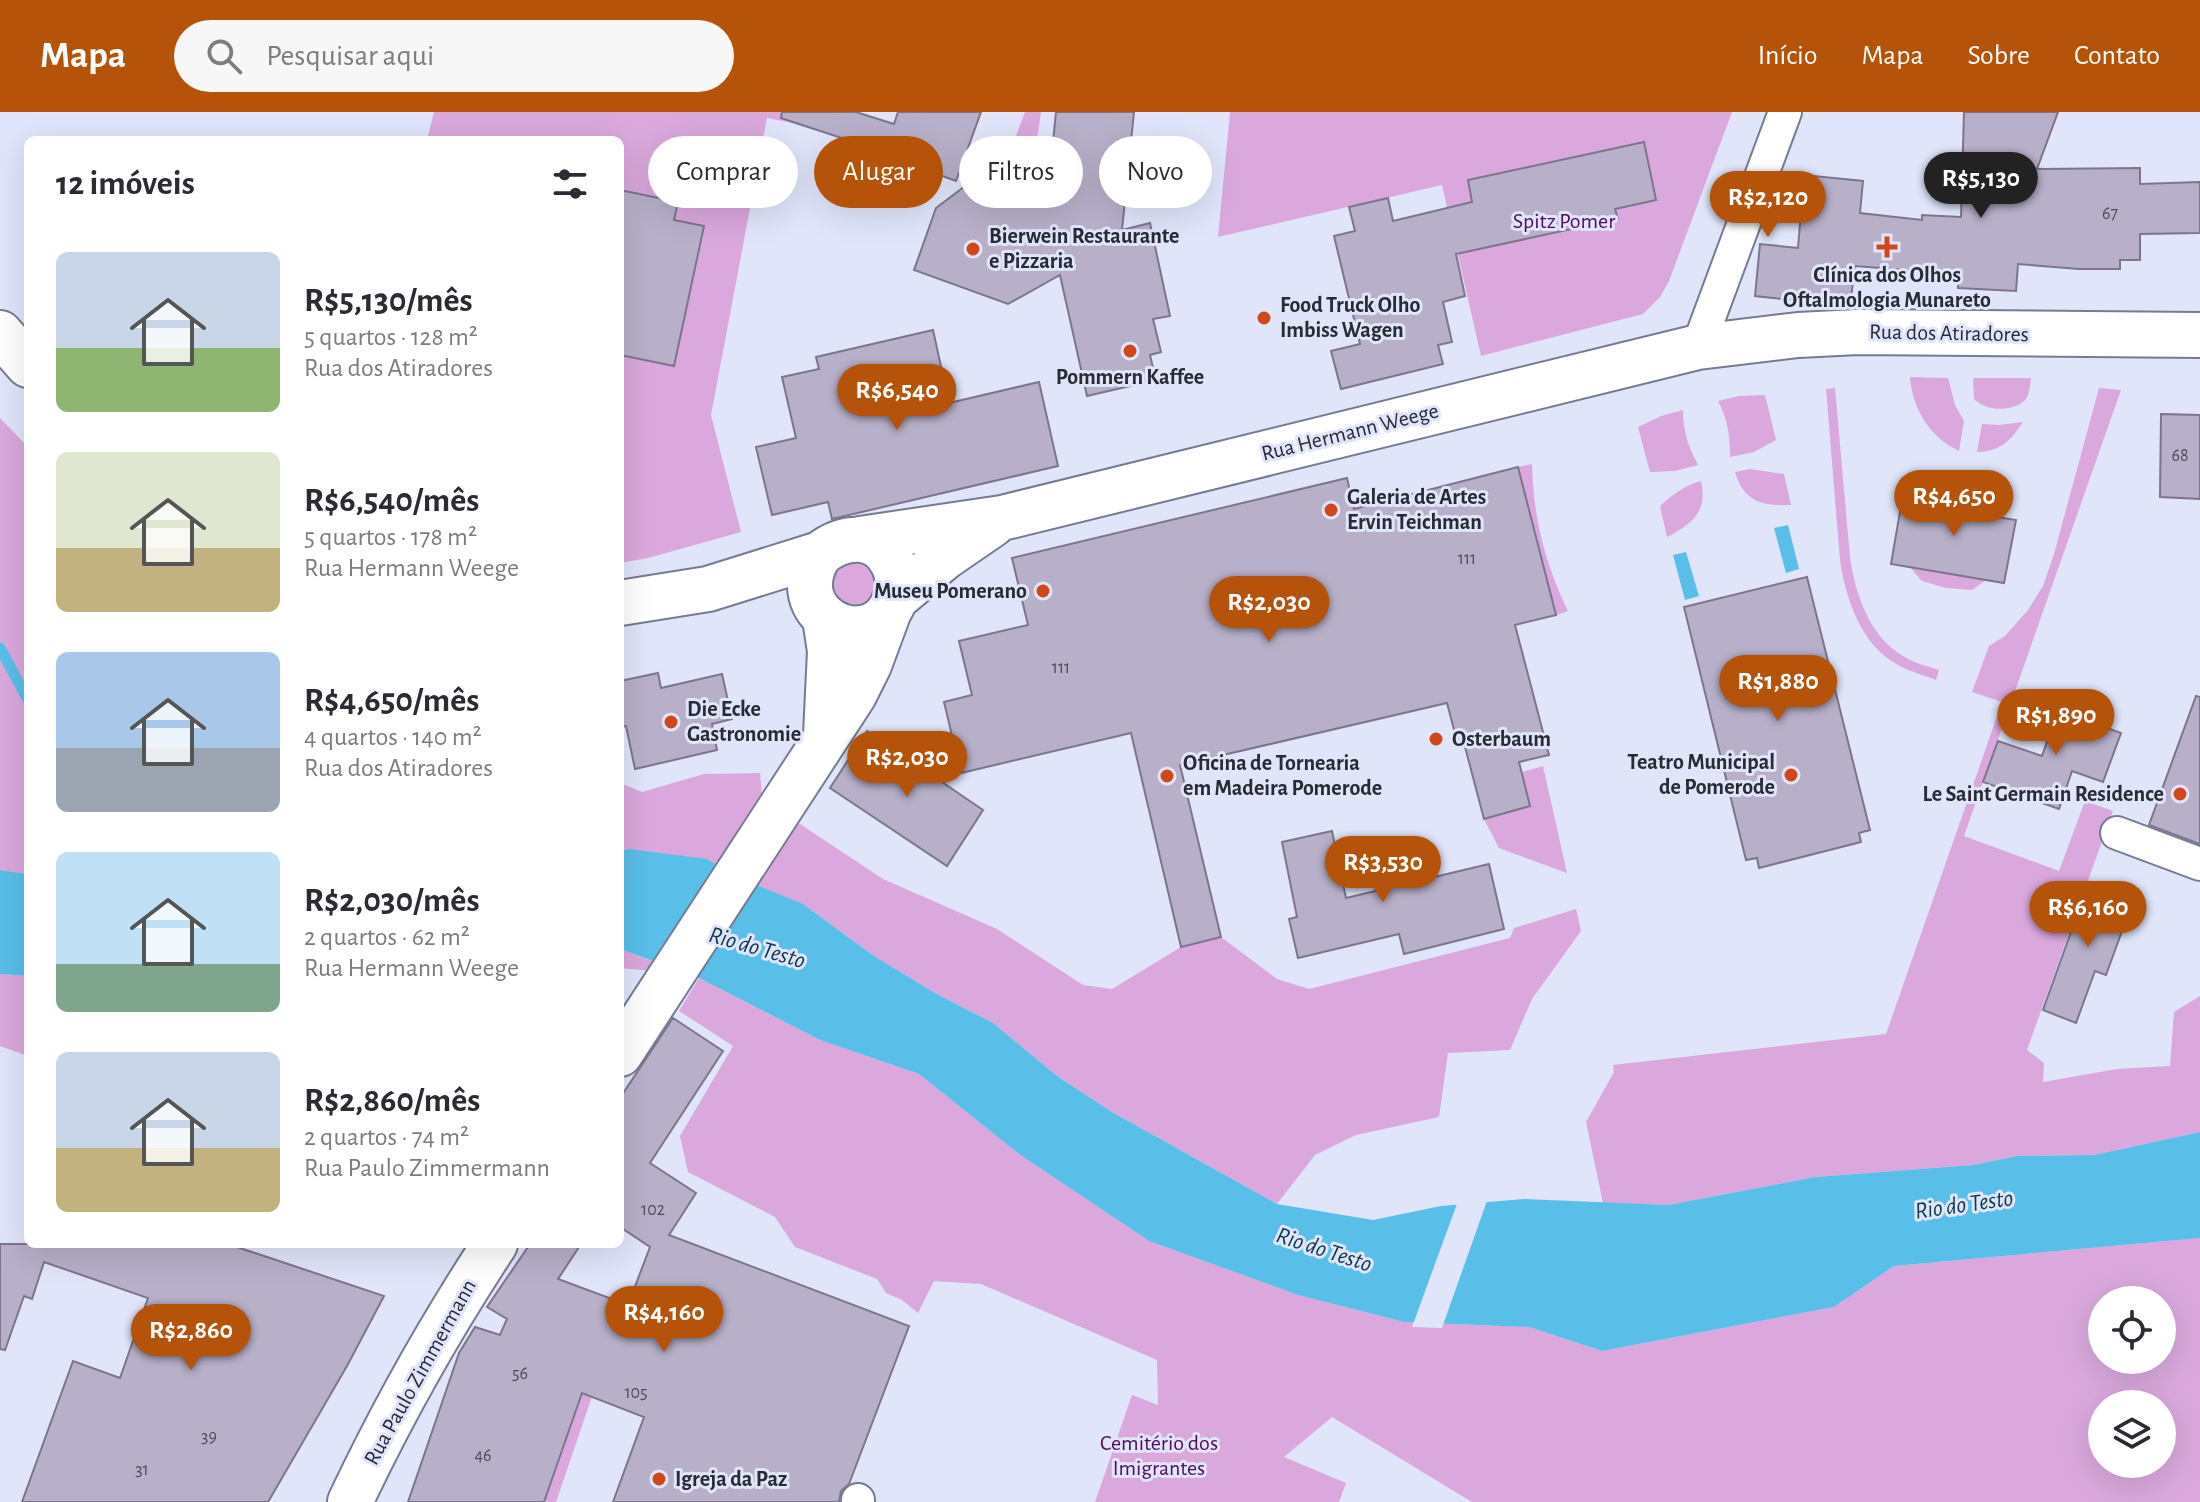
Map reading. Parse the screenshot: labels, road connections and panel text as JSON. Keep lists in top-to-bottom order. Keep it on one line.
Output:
{"streets":{"main road":["Rua dos Atiradores","Rua Hermann Weege","Rua Paulo Zimmermann"]},"crossings":[["Rua dos Atiradores","Rua Hermann Weege"]],"water":["Rio do Testo"],"parks":["Spitz Pomer","Cemitério dos Imigrantes"],"places":{"health":["Clínica dos Olhos Oftalmologia Munareto"],"other":["Bierwein Restaurante e Pizzaria","Food Truck Olho Imbiss Wagen","Pommern Kaffee","Galeria de Artes Ervin Teichman","Museu Pomerano","Die Ecke Gastronomie","Osterbaum","Teatro Municipal de Pomerode","Oficina de Tornearia em Madeira Pomerode","Le Saint Germain Residence","Igreja da Paz"]},"house_numbers":["67","68","111","111","102","56","105","39","46","31"],"page":{"header":"Mapa","search":"Pesquisar aqui","nav":["Início","Mapa","Sobre","Contato"],"chip":["Comprar","Alugar","Filtros","Novo"],"heading":"12 imóveis","price":["R$5,130","R$2,120","R$6,540","R$4,650","R$2,030","R$1,880","R$1,890","R$2,030","R$3,530","R$6,160","R$4,160","R$2,860"],"list":[{"name":"R$5,130/mês","note":"5 quartos · 128 m² · Rua dos Atiradores"},{"name":"R$6,540/mês","note":"5 quartos · 178 m² · Rua Hermann Weege"},{"name":"R$4,650/mês","note":"4 quartos · 140 m² · Rua dos Atiradores"},{"name":"R$2,030/mês","note":"2 quartos · 62 m² · Rua Hermann Weege"},{"name":"R$2,860/mês","note":"2 quartos · 74 m² · Rua Paulo Zimmermann"}]}}
